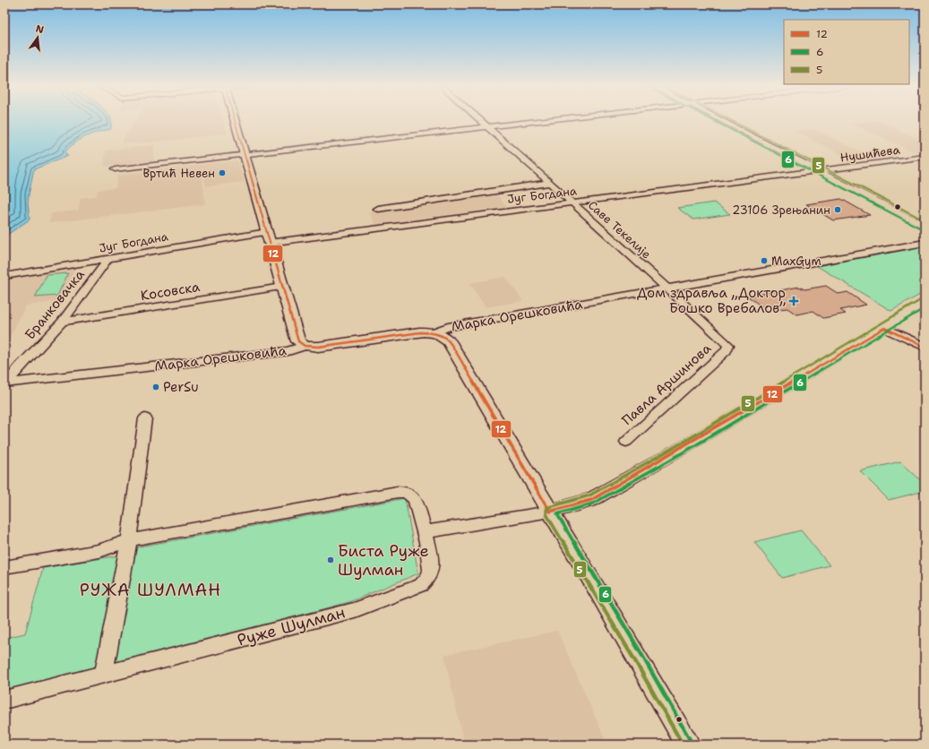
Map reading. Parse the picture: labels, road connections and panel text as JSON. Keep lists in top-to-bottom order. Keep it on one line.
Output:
{"streets":{"street":["Нушићева","Југ Богдана","Саве Текелије","Косовска","Бранковачка","Марка Орешковића","Павла Аршинова","Руже Шулман"]},"crossings":[["Нушићева","Југ Богдана"],["Југ Богдана","Саве Текелије"],["Југ Богдана","Бранковачка"],["Саве Текелије","Марка Орешковића"],["Саве Текелије","Павла Аршинова"],["Косовска","Бранковачка"],["Бранковачка","Марка Орешковића"]],"districts":["РУЖА ШУЛМАН"],"places":{"other":["Вртић Невен","23106 Зрењанин","MaxGym","PerSu","Биста Руже Шулман"],"health":["Дом здравља „Доктор Бошко Вребалов”"]},"lines":["transit line 12","transit line 6","transit line 5"],"legend":["12","6","5"],"north":"top"}
